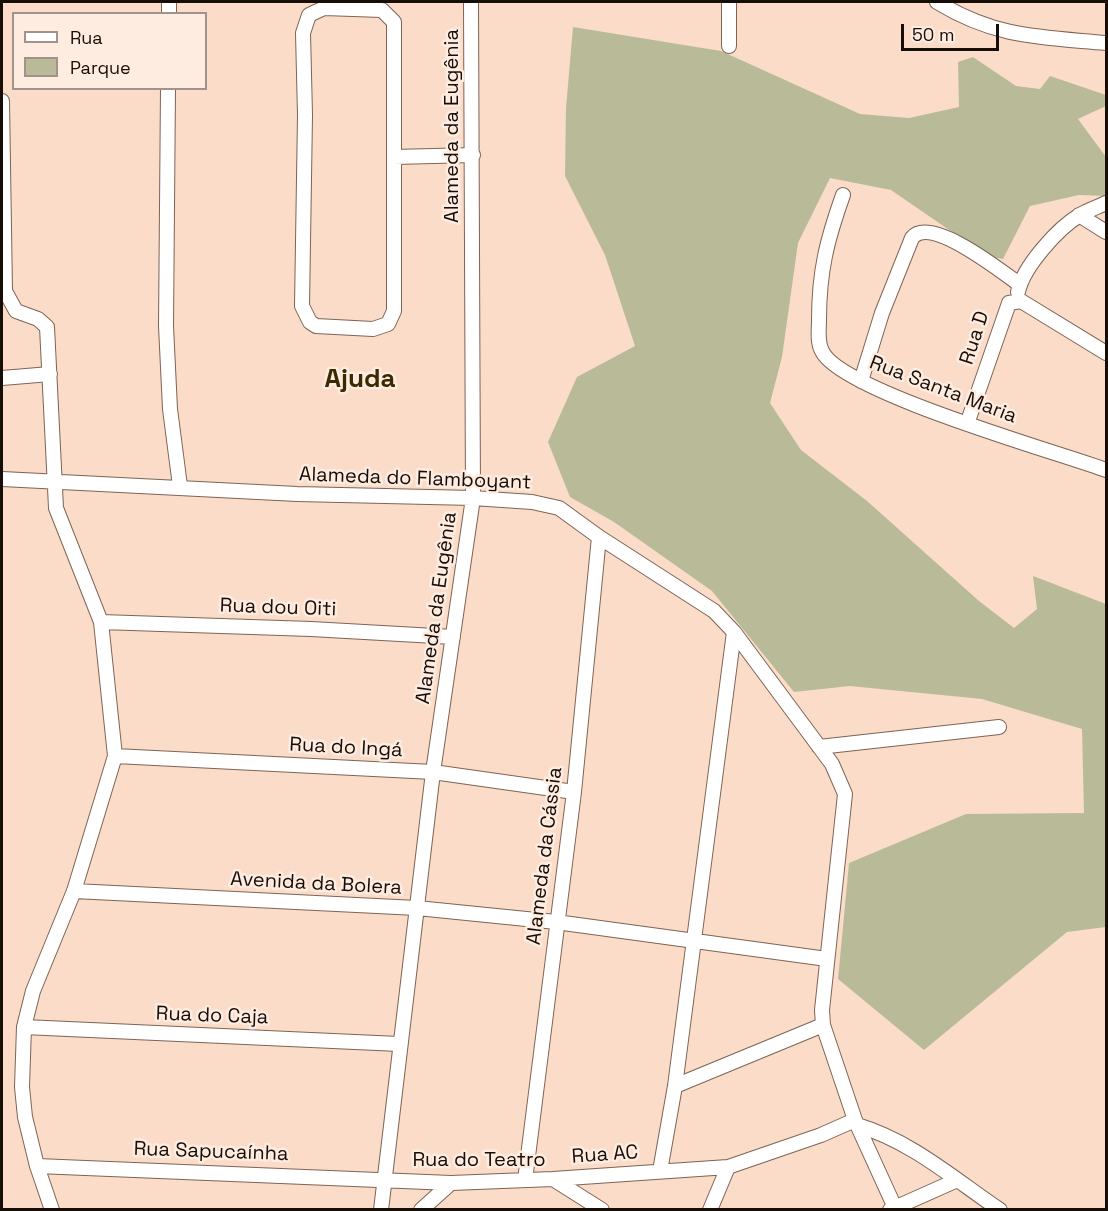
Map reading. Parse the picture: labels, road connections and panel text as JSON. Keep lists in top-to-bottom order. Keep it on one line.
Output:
{"streets":{"street":["Alameda da Eugênia","Rua D","Rua Santa Maria","Alameda do Flamboyant","Rua dou Oiti","Rua do Ingá","Alameda da Cássia","Avenida da Bolera","Rua do Caja","Rua Sapucaínha","Rua AC","Rua do Teatro"]},"crossings":[["Alameda da Eugênia","Alameda do Flamboyant"],["Alameda da Eugênia","Rua dou Oiti"],["Alameda da Eugênia","Rua do Ingá"],["Alameda da Eugênia","Avenida da Bolera"],["Alameda da Eugênia","Rua do Caja"],["Alameda da Eugênia","Rua Sapucaínha"],["Alameda da Eugênia","Rua do Teatro"],["Rua D","Rua Santa Maria"],["Alameda do Flamboyant","Alameda da Cássia"],["Alameda do Flamboyant","Avenida da Bolera"],["Alameda do Flamboyant","Rua AC"],["Rua do Ingá","Alameda da Cássia"],["Alameda da Cássia","Avenida da Bolera"],["Alameda da Cássia","Rua do Teatro"],["Rua Sapucaínha","Rua do Teatro"],["Rua AC","Rua do Teatro"]],"districts":["Ajuda"],"legend":["Rua","Parque"],"scale_bar":"50 m"}
